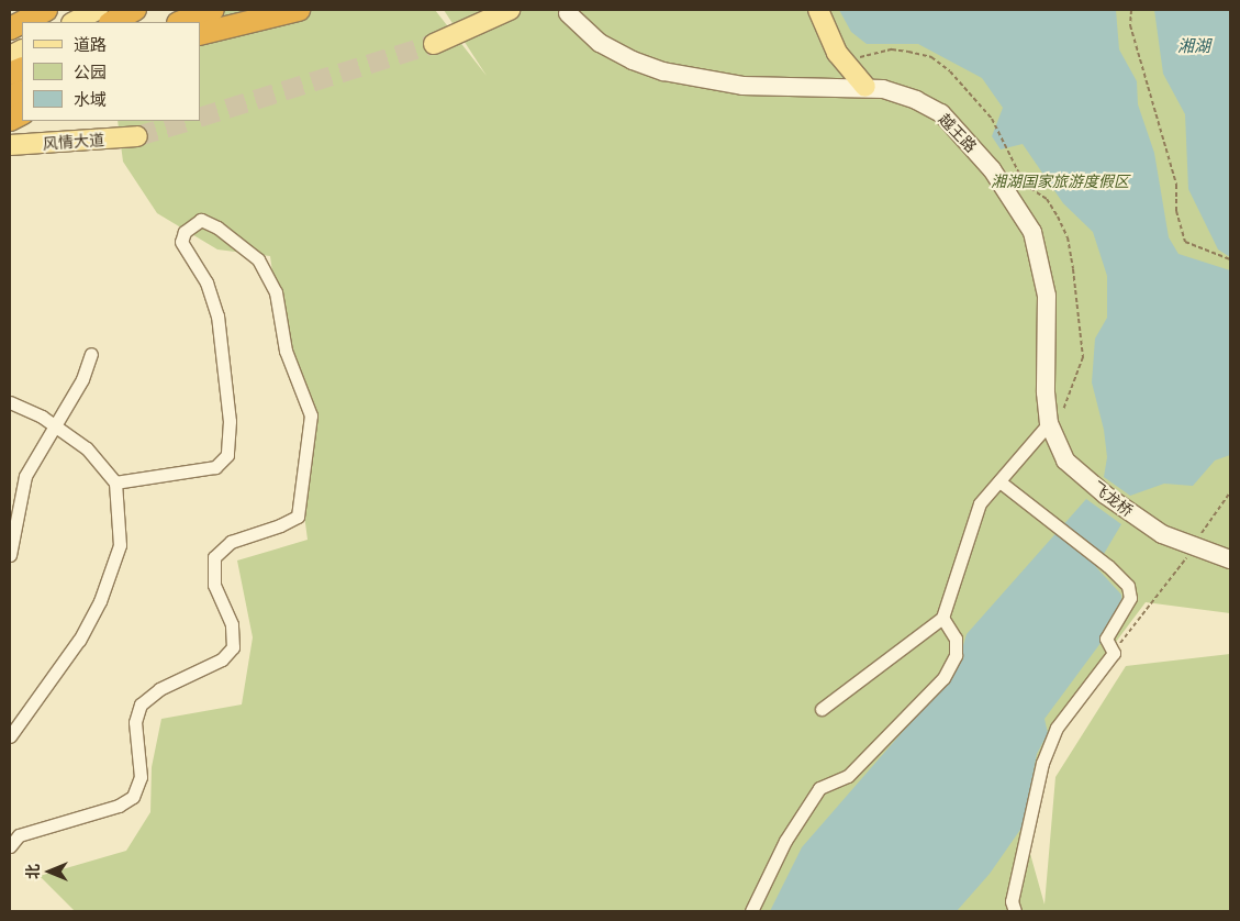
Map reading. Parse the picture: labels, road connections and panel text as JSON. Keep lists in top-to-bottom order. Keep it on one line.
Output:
{"streets":{"main road":["越王路","风情大道","飞龙桥"]},"crossings":[["越王路","飞龙桥"]],"water":["湘湖"],"parks":["湘湖国家旅游度假区"],"legend":["道路","公园","水域"],"north":"left"}
